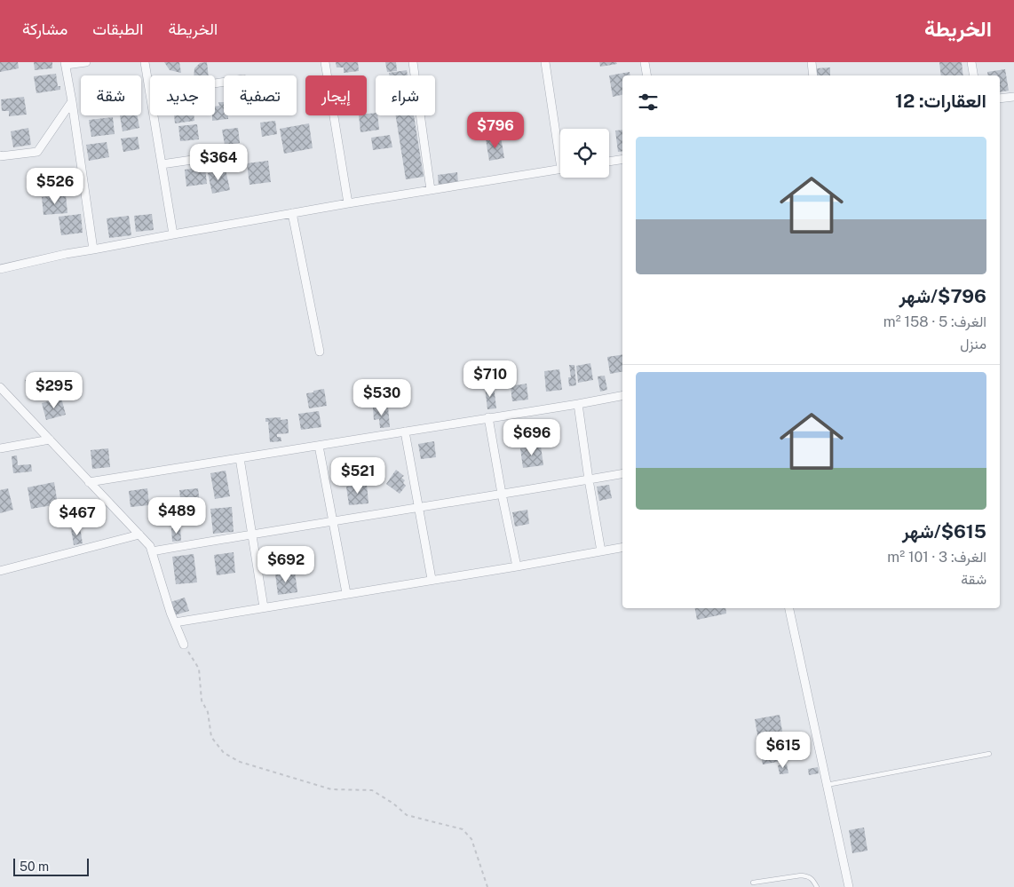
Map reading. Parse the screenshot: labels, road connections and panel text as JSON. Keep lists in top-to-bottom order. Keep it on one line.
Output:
{"scale_bar":"50 m","page":{"header":"الخريطة","nav":["الخريطة","الطبقات","مشاركة"],"chip":["شراء","إيجار","تصفية","جديد","شقة"],"heading":"العقارات: 12","price":["$796","$364","$526","$710","$295","$530","$696","$521","$489","$467","$692","$615"],"list":[{"name":"$796/شهر","note":"الغرف: 5 · 158 m² · منزل"},{"name":"$615/شهر","note":"الغرف: 3 · 101 m² · شقة"}],"scale":"50 m"}}
